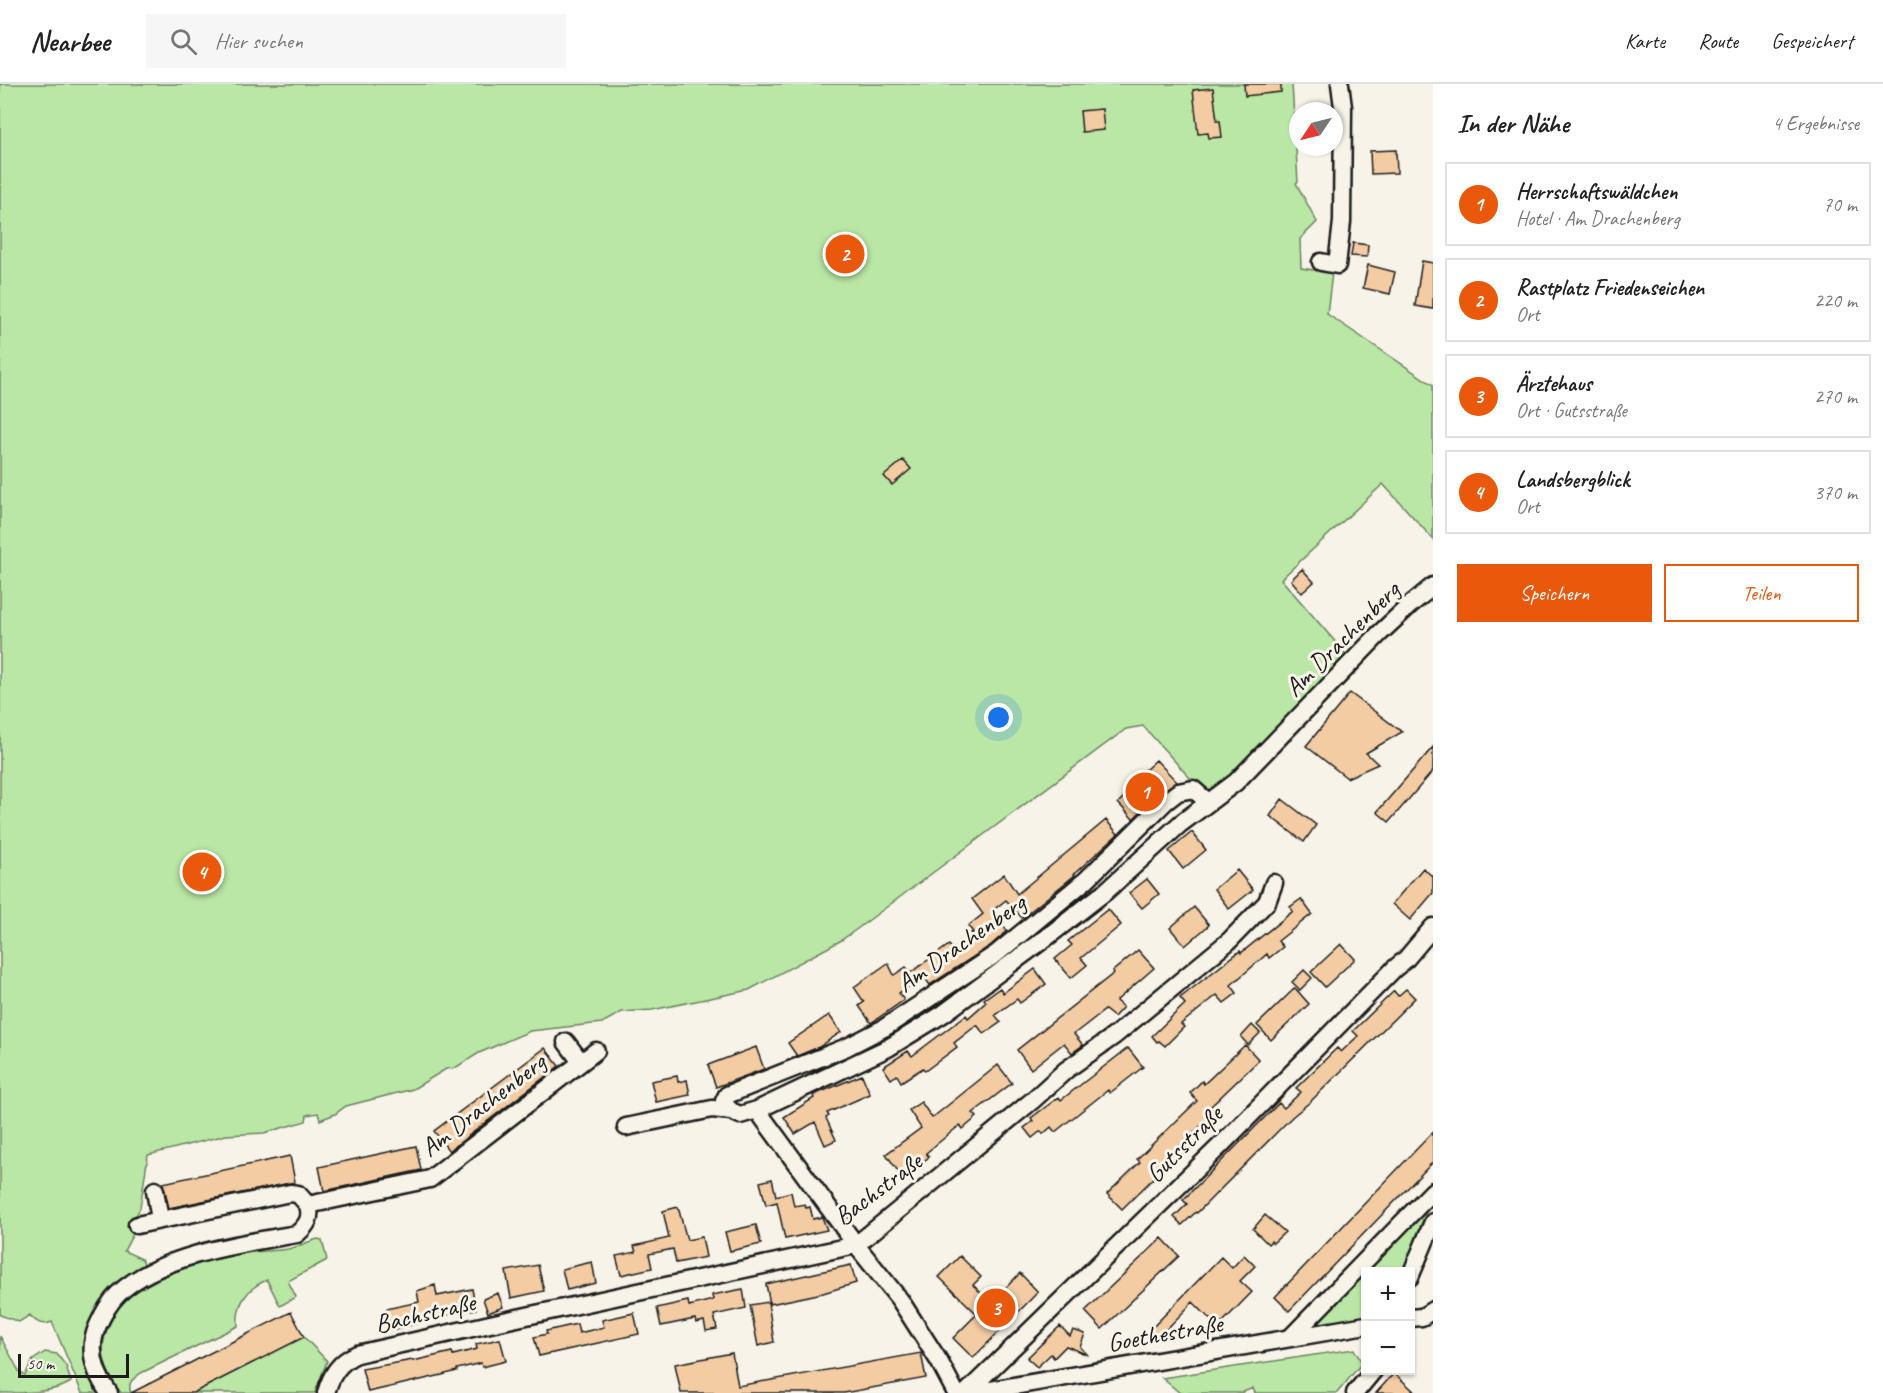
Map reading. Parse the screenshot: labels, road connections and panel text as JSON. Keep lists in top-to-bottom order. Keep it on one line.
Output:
{"streets":{"street":["Am Drachenberg","Gutsstraße","Bachstraße","Goethestraße"]},"scale_bar":"50 m","north":"bottom left","page":{"header":"Nearbee","search":"Hier suchen","nav":["Karte","Route","Gespeichert"],"heading":["In der Nähe","4 Ergebnisse"],"list":[{"mark":"1","name":"Herrschaftswäldchen","note":"Hotel · Am Drachenberg","value":"70 m"},{"mark":"2","name":"Rastplatz Friedenseichen","note":"Ort","value":"220 m"},{"mark":"3","name":"Ärztehaus","note":"Ort · Gutsstraße","value":"270 m"},{"mark":"4","name":"Landsbergblick","note":"Ort","value":"370 m"}],"pins":["2","1","4","3"],"buttons":["Speichern","Teilen"],"map_buttons":["+","−"],"scale":"50 m"}}
